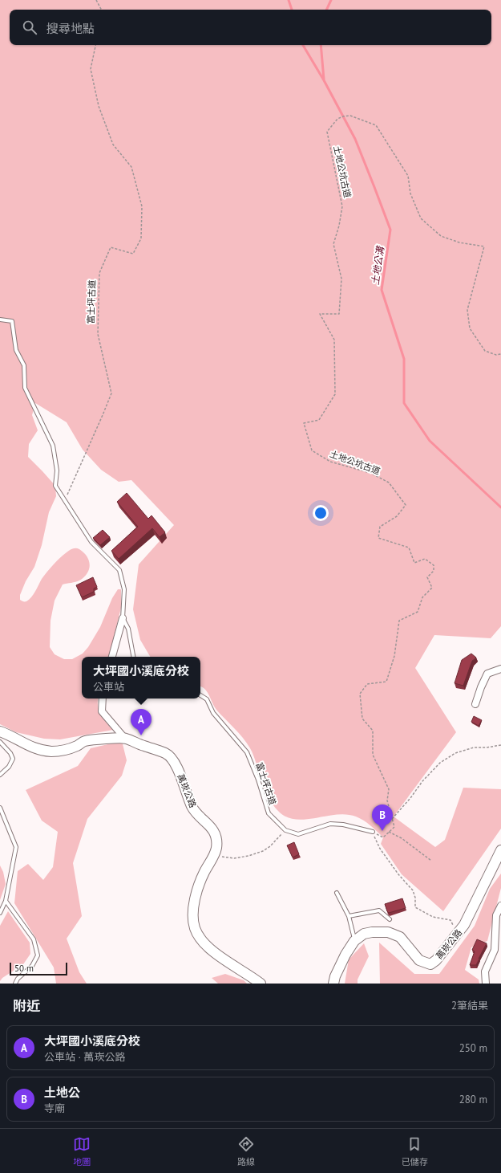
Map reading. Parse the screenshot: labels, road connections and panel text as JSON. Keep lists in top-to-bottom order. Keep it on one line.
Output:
{"streets":{"street":["萬崁公路"],"lane":["富士坪古道"],"path":["土地公坑古道"]},"water":["土地公溝"],"scale_bar":"50 m","page":{"search":"搜尋地點","popup":["大坪國小溪底分校","公車站"],"pins":["A","B"],"scale":"50 m","heading":["附近","2筆結果"],"list":[{"mark":"A","name":"大坪國小溪底分校","note":"公車站 · 萬崁公路","value":"250 m"},{"mark":"B","name":"土地公","note":"寺廟","value":"280 m"}],"nav":["地圖","路線","已儲存"]}}
